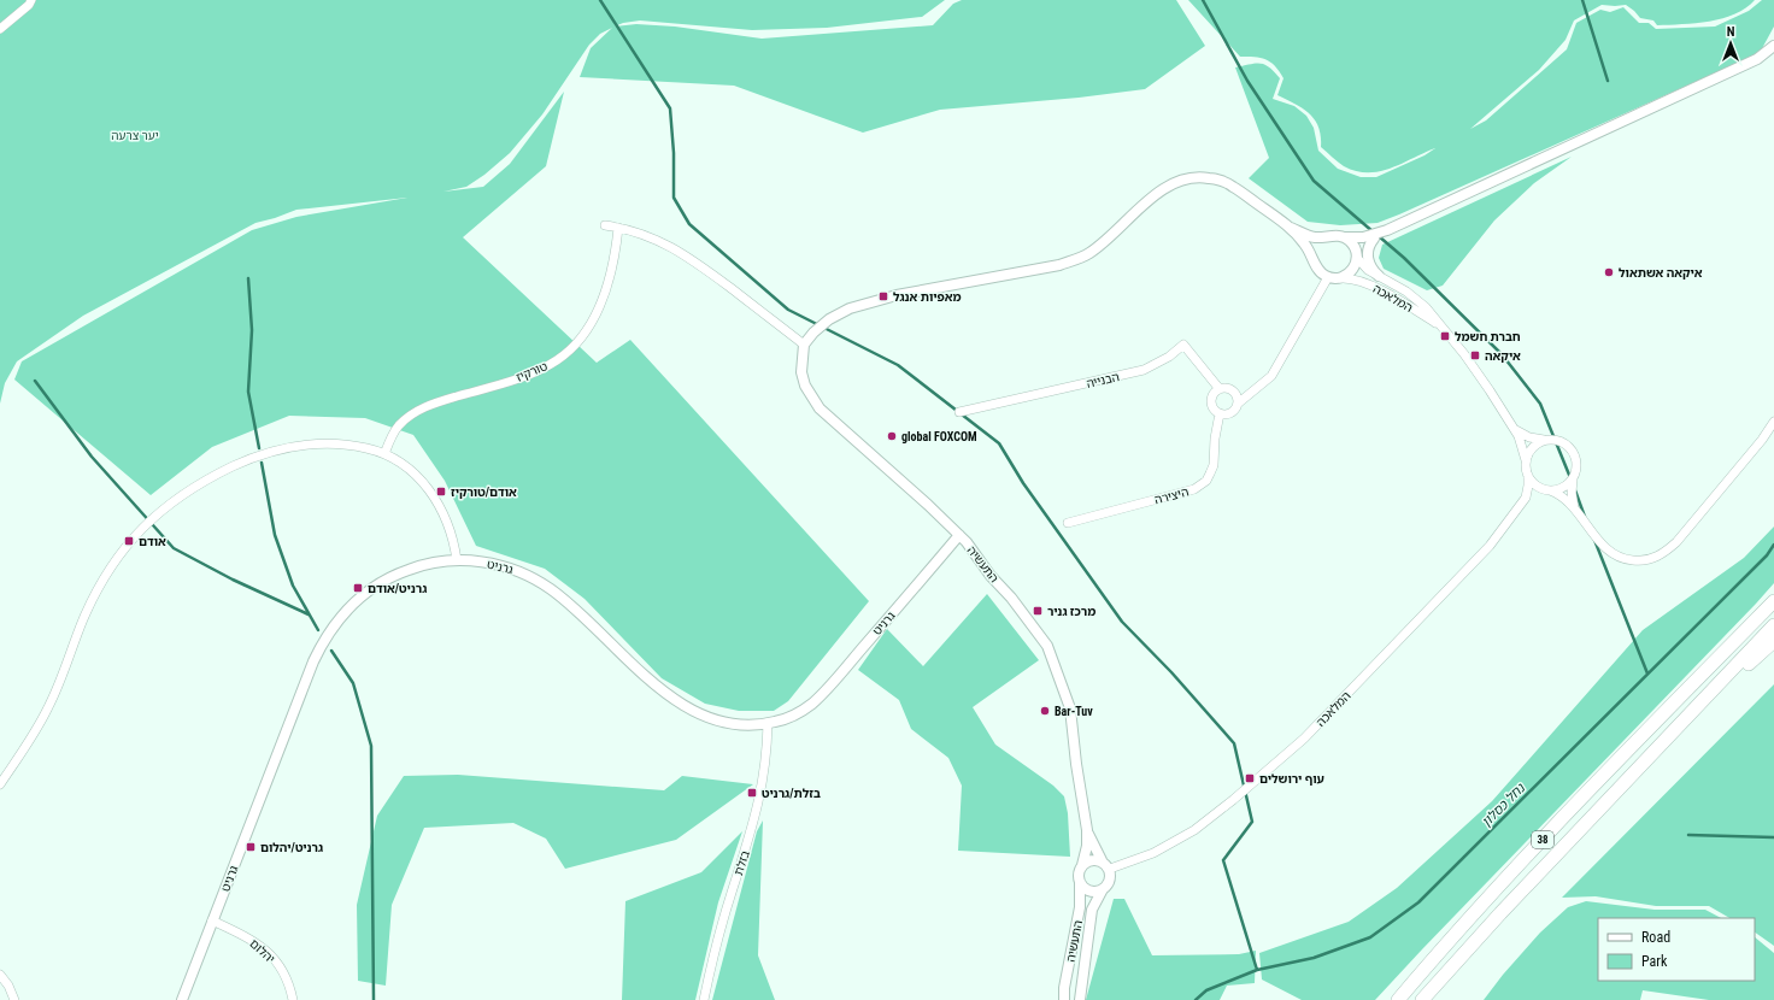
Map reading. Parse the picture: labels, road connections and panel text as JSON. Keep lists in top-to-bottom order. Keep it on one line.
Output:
{"streets":{"highway":["38"],"street":["המלאכה","טורקיז","הבנייה","היצירה","התעשיה","גרניט","בזלת","יהלום"]},"crossings":[["המלאכה","התעשיה"],["הבנייה","היצירה"],["התעשיה","גרניט"],["גרניט","בזלת"],["גרניט","יהלום"]],"water":["נחל כסלון"],"parks":["יער צרעה"],"places":{"other":["איקאה אשתאול","global FOXCOM","Bar-Tuv"],"transit":["מאפיות אנגל","חברת חשמל","איקאה","אודם/טורקיז","אודם","גרניט/אודם","מרכז גניר","עוף ירושלים","בזלת/גרניט","גרניט/יהלום"]},"legend":["Road","Park"],"north":"top"}
